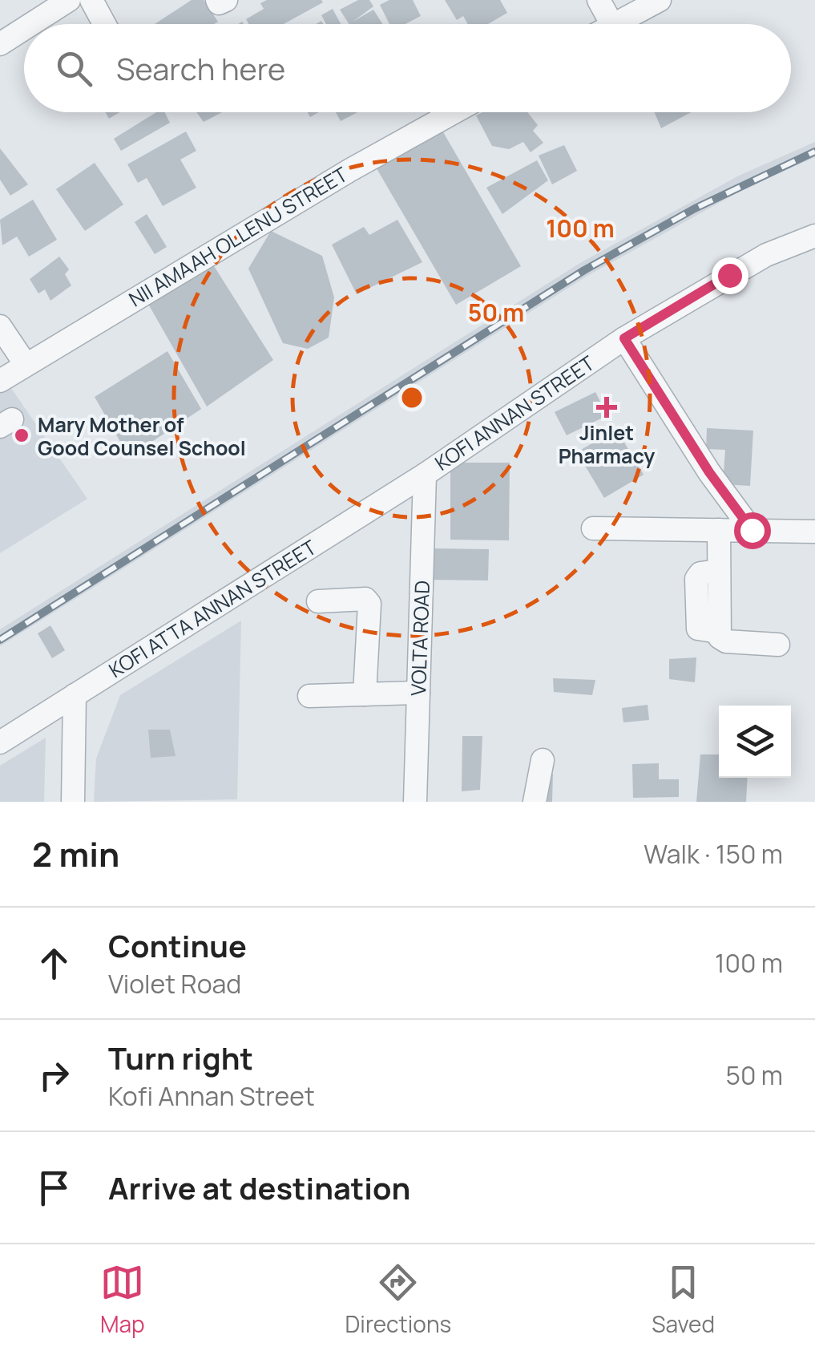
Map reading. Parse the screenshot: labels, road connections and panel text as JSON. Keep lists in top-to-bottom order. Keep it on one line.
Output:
{"streets":{"street":["NII AMAAH OLLENU STREET","KOFI ANNAN STREET","KOFI ATTA ANNAN STREET","VOLTA ROAD"]},"crossings":[["KOFI ANNAN STREET","KOFI ATTA ANNAN STREET"],["KOFI ANNAN STREET","VOLTA ROAD"],["KOFI ATTA ANNAN STREET","VOLTA ROAD"]],"places":{"health":["Jinlet Pharmacy"],"other":["Mary Mother of Good Counsel School"]},"page":{"search":"Search here","heading":["2 min","Walk · 150 m"],"list":[["Continue","Violet Road","100 m"],["Turn right","Kofi Annan Street","50 m"],"Arrive at destination"],"nav":["Map","Directions","Saved"]},"rings":["100 m","50 m"]}
